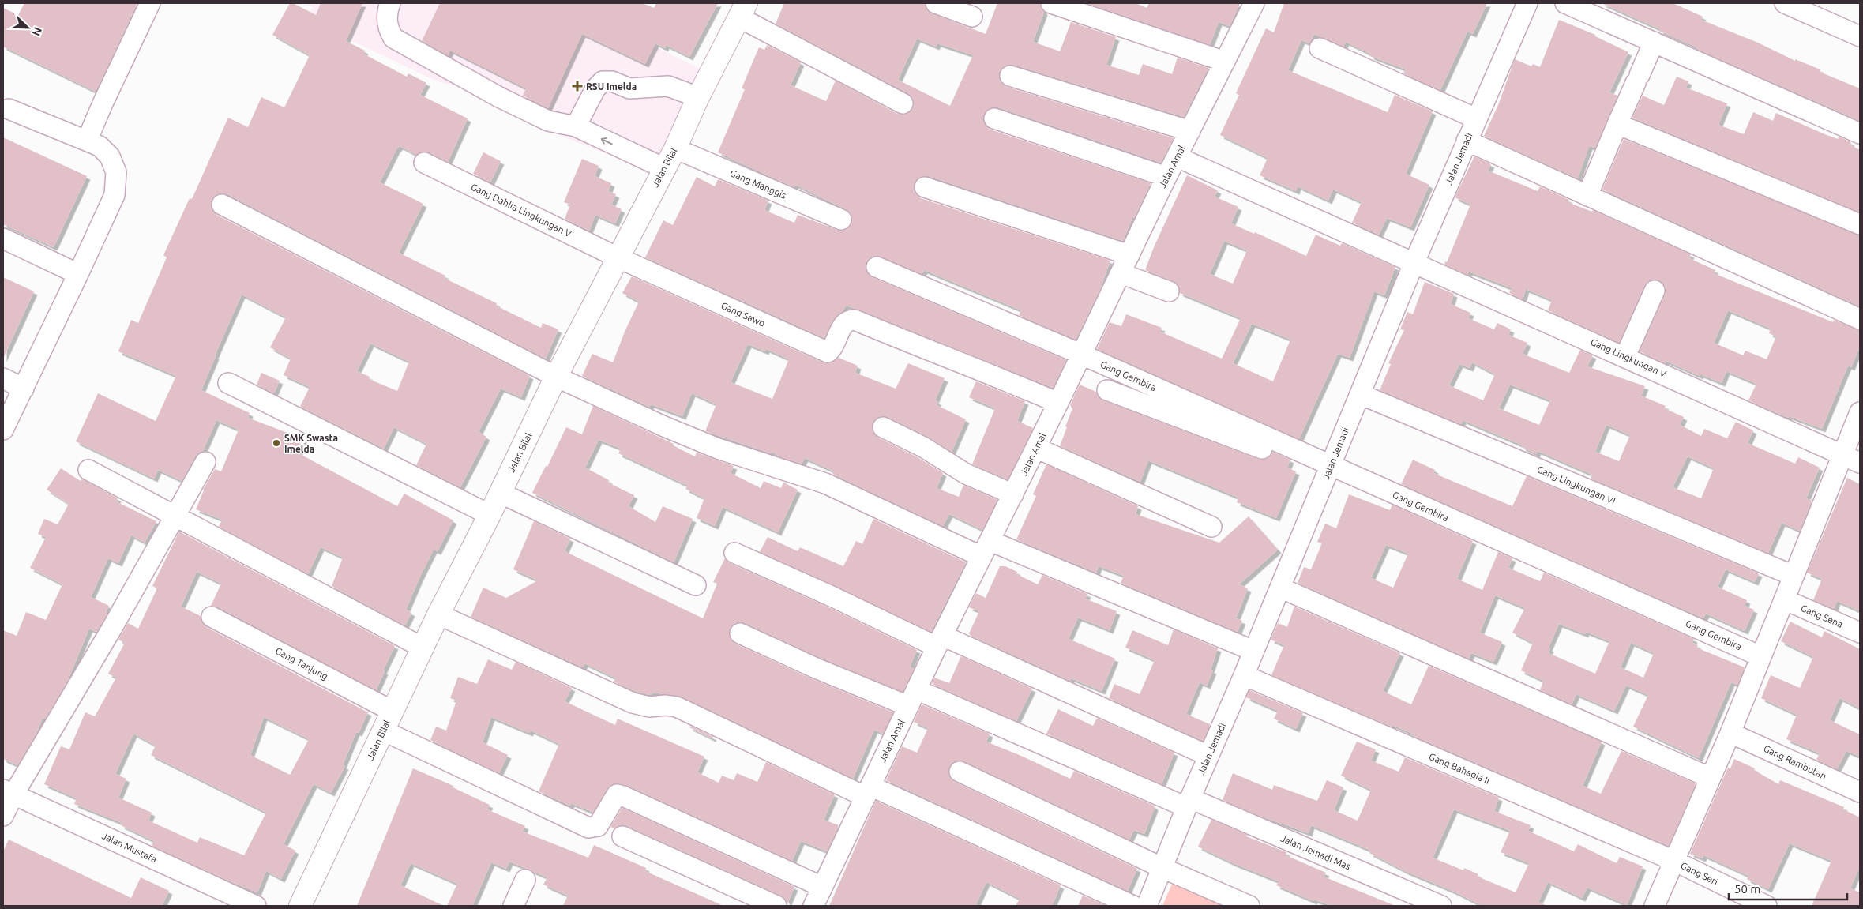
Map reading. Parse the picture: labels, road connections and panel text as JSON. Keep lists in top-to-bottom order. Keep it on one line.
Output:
{"streets":{"main road":["Jalan Bilal"],"street":["Jalan Jemadi","Jalan Amal","Gang Manggis","Gang Dahlia Lingkungan V","Gang Sawo","Gang Lingkungan V","Gang Gembira","Gang Lingkungan VI","Gang Sena","Gang Tanjung","Gang Rambutan","Gang Bahagia II","Jalan Mustafa","Jalan Jemadi Mas","Gang Seri"]},"crossings":[["Jalan Jemadi","Gang Lingkungan V"],["Jalan Jemadi","Gang Gembira"],["Jalan Jemadi","Gang Lingkungan VI"],["Jalan Jemadi","Gang Bahagia II"],["Jalan Jemadi","Jalan Jemadi Mas"],["Jalan Amal","Gang Sawo"],["Jalan Amal","Gang Lingkungan V"],["Jalan Amal","Gang Gembira"],["Jalan Amal","Jalan Jemadi Mas"],["Jalan Bilal","Gang Manggis"],["Jalan Bilal","Gang Dahlia Lingkungan V"],["Jalan Bilal","Gang Sawo"],["Jalan Bilal","Gang Tanjung"],["Gang Dahlia Lingkungan V","Gang Sawo"],["Gang Bahagia II","Gang Seri"]],"places":{"health":["RSU Imelda"],"other":["SMK Swasta Imelda"]},"scale_bar":"50 m","north":"bottom right"}
